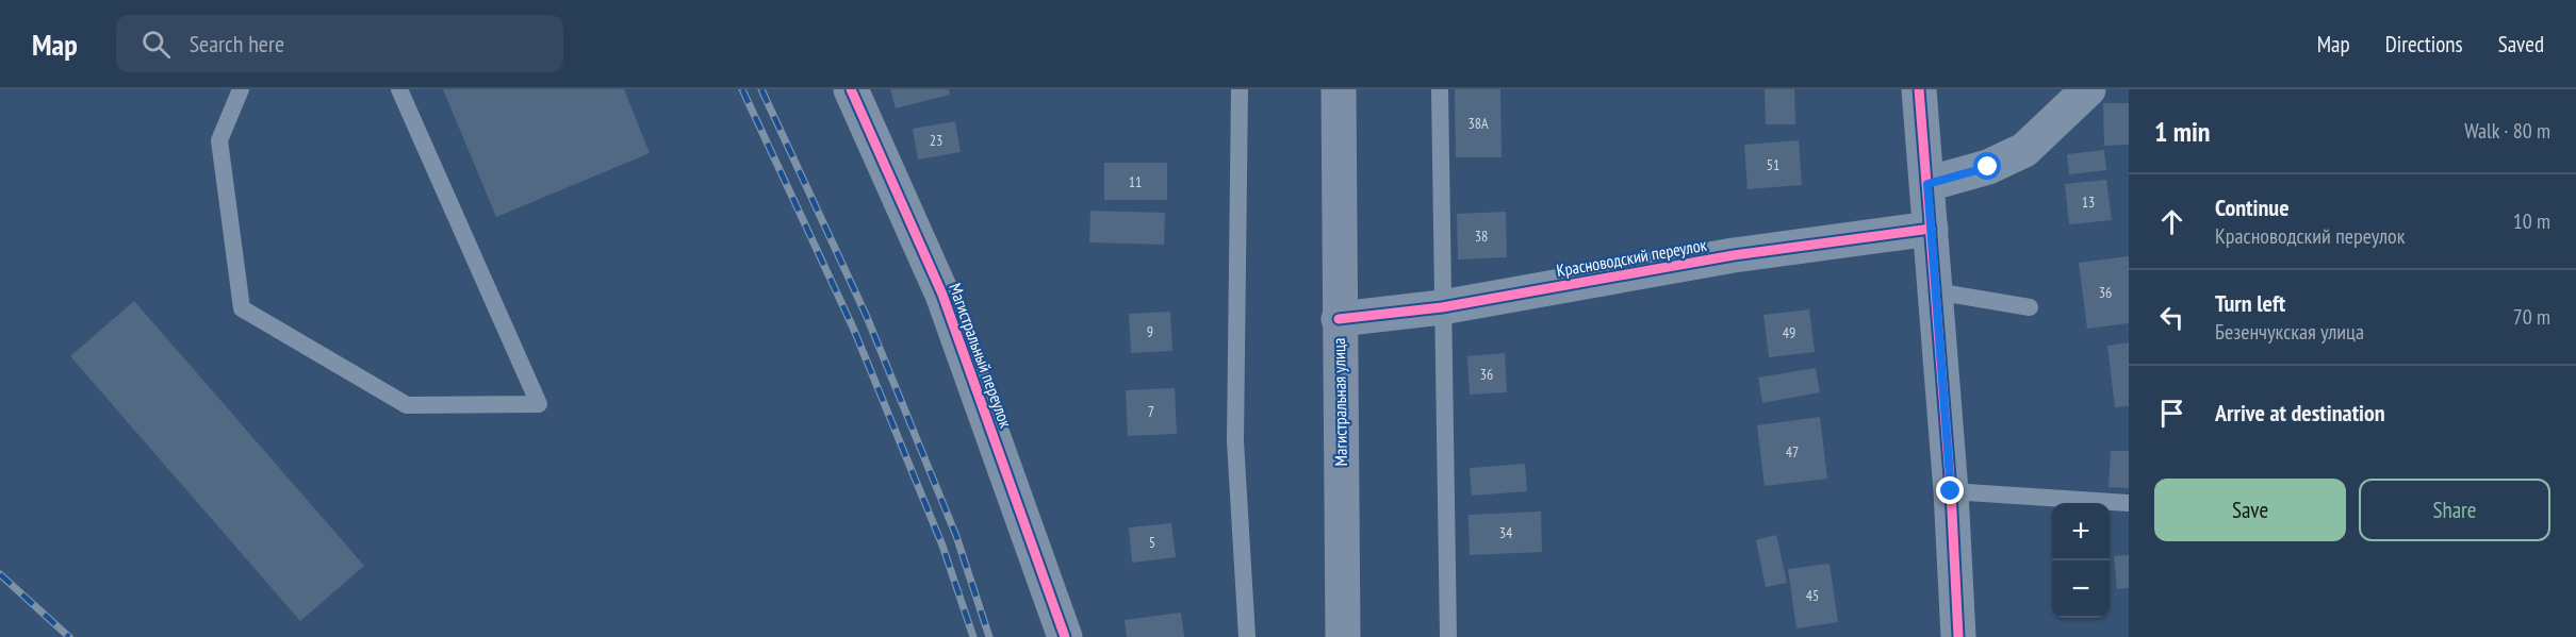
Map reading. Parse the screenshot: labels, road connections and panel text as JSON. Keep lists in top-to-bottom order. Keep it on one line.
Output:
{"streets":{"main road":["Магистральная улица"],"street":["Красноводский переулок","Магистральный переулок"]},"crossings":[["Красноводский переулок","Магистральная улица"]],"house_numbers":["38А","23","51","11","13","38","36","9","49","36","7","47","34","5","45"],"page":{"header":"Map","search":"Search here","nav":["Map","Directions","Saved"],"heading":["1 min","Walk · 80 m"],"list":[["Continue","Красноводский переулок","10 m"],["Turn left","Безенчукская улица","70 m"],"Arrive at destination"],"buttons":["Save","Share"],"map_buttons":["+","−"]}}
